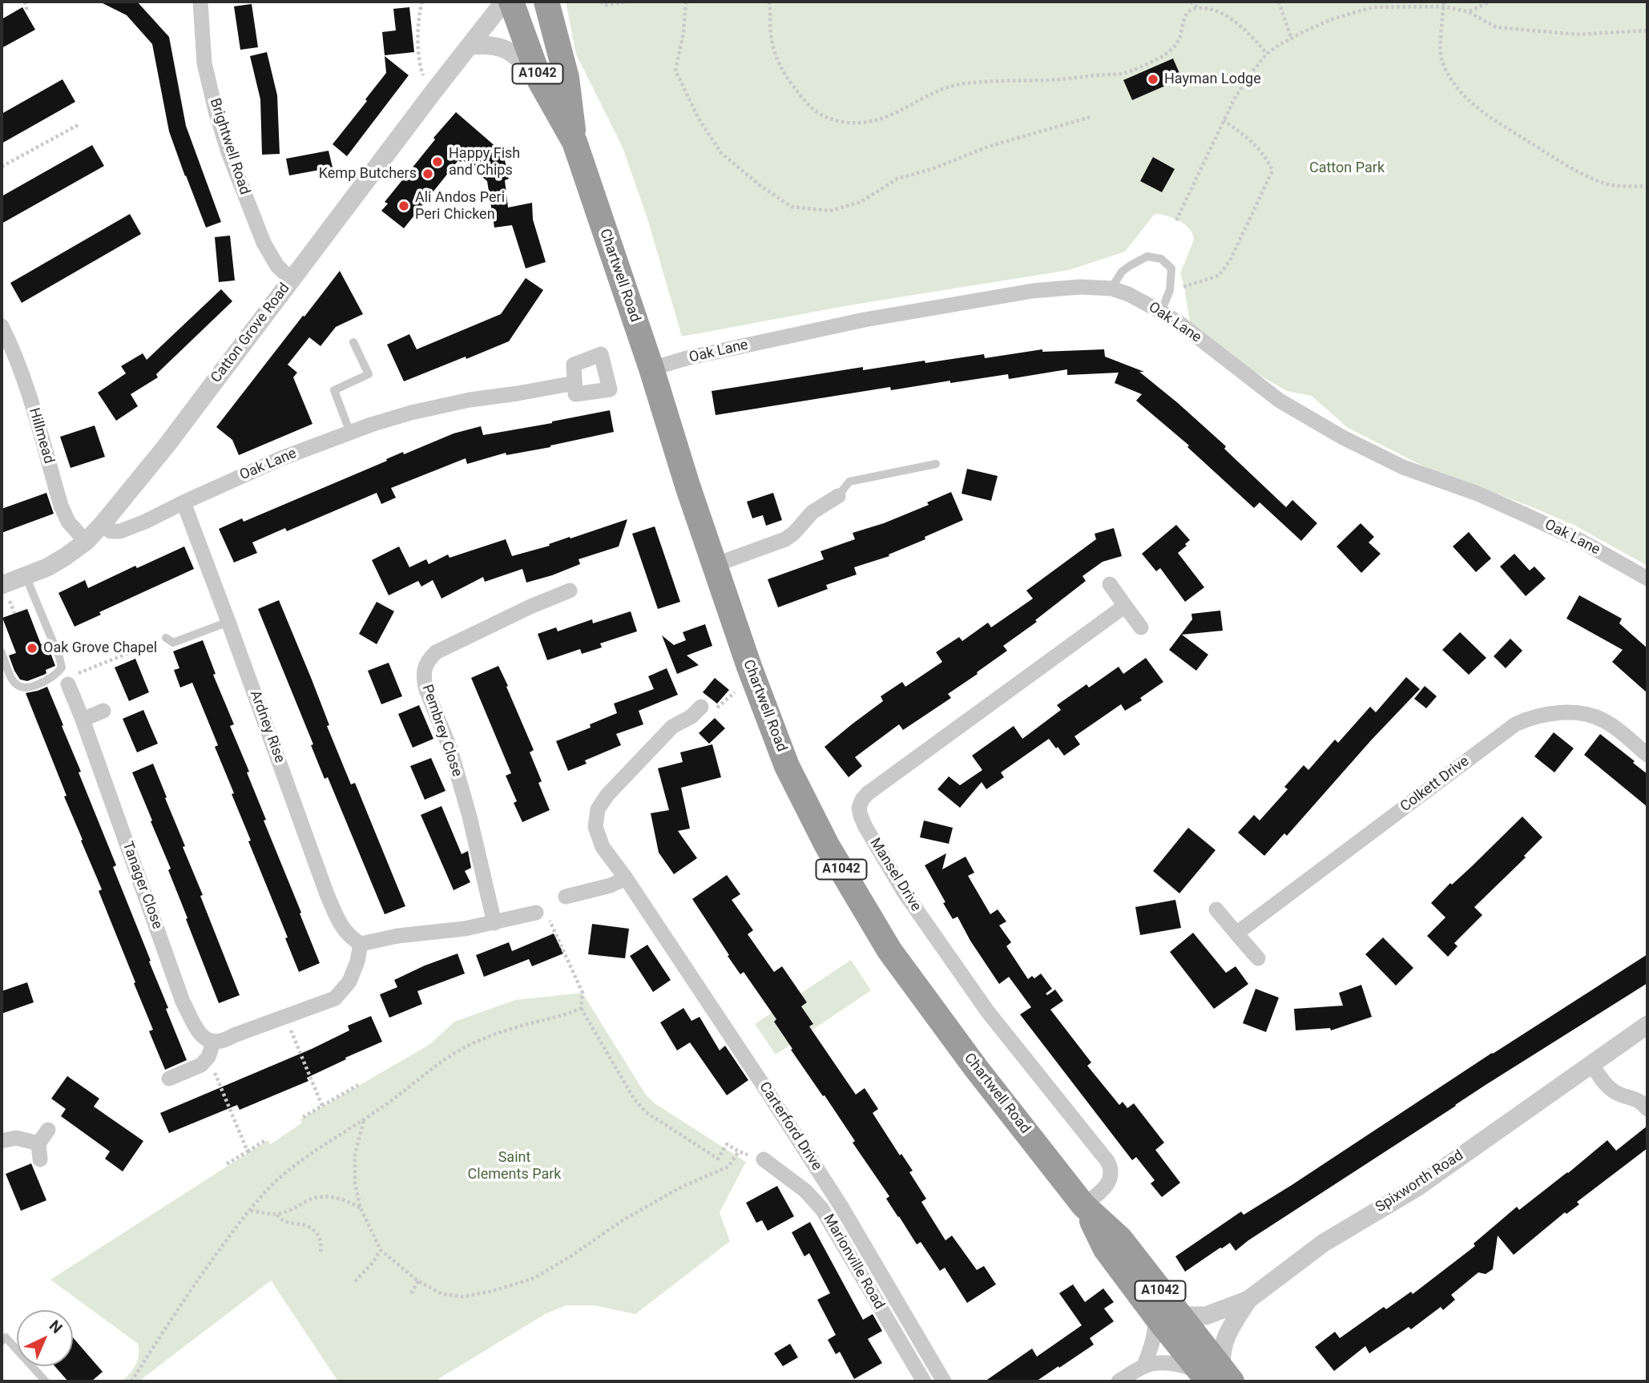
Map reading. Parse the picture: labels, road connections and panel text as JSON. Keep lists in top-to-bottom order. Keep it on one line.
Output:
{"streets":{"highway":["A1042","Chartwell Road"],"street":["Brightwell Road","Oak Lane","Catton Grove Road","Hillmead","Ardney Rise","Pembrey Close","Colkett Drive","Mansel Drive","Tanager Close","Carterford Drive","Spixworth Road","Marionville Road"]},"crossings":[["Brightwell Road","Catton Grove Road"],["Chartwell Road","Oak Lane"],["Chartwell Road","Mansel Drive"],["Chartwell Road","Spixworth Road"],["Oak Lane","Catton Grove Road"],["Oak Lane","Ardney Rise"],["Catton Grove Road","Hillmead"]],"parks":["Catton Park","Saint Clements Park"],"places":["Hayman Lodge","Happy Fish and Chips","Kemp Butchers","Ali Andos Peri Peri Chicken","Oak Grove Chapel"],"north":"top right"}
